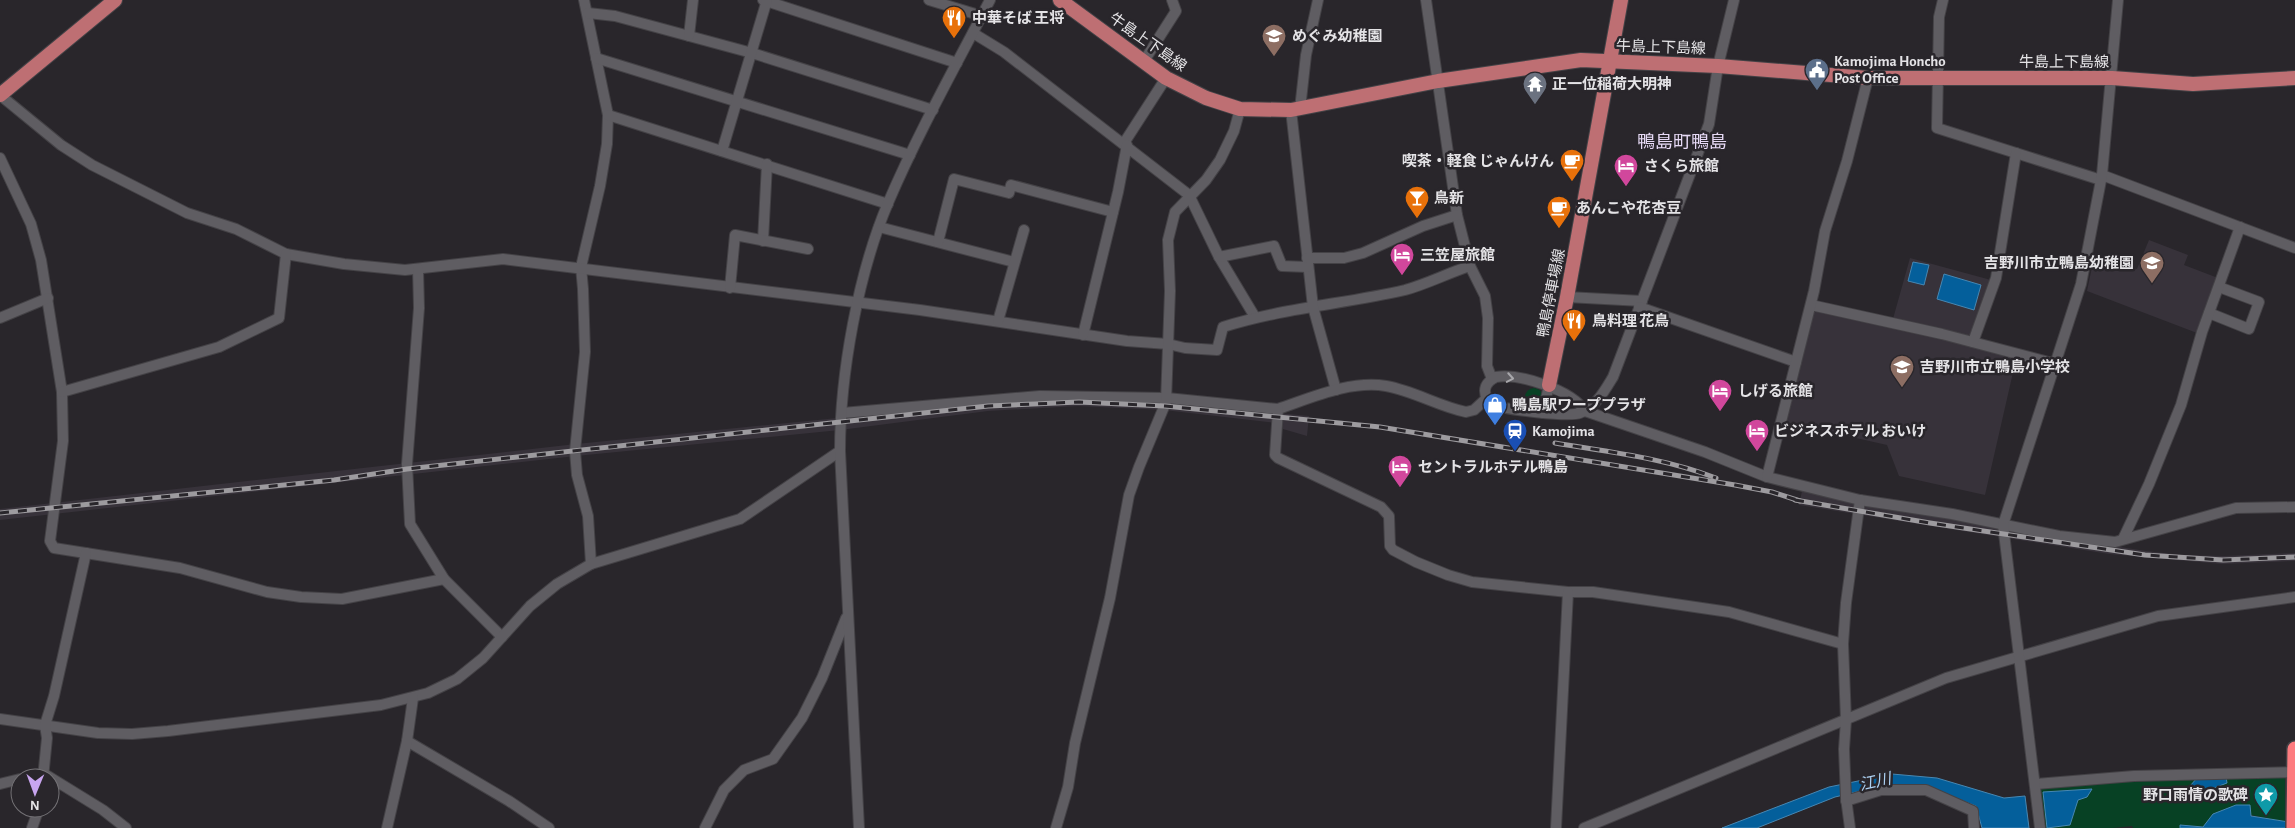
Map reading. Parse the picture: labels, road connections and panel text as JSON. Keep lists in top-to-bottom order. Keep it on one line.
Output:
{"streets":{"main road":["牛島上下島線","鴨島停車場線"]},"crossings":[["牛島上下島線","鴨島停車場線"]],"districts":["鴨島町鴨島"],"water":["江川"],"places":{"restaurant":["中華そば 王将","鳥料理 花鳥"],"school or university":["めぐみ幼稚園","吉野川市立鴨島幼稚園","吉野川市立鴨島小学校"],"public building":["Kamojima Honcho Post Office"],"temple":["正一位稲荷大明神"],"cafe":["喫茶・軽食 じゃんけん","あんこや花杏豆"],"hotel":["さくら旅館","三笠屋旅館","しげる旅館","ビジネスホテル おいけ","セントラルホテル鴨島"],"bar":["鳥新"],"shop":["鴨島駅ワーププラザ"],"station":["Kamojima"],"place":["野口雨情の歌碑"]},"north":"bottom"}
